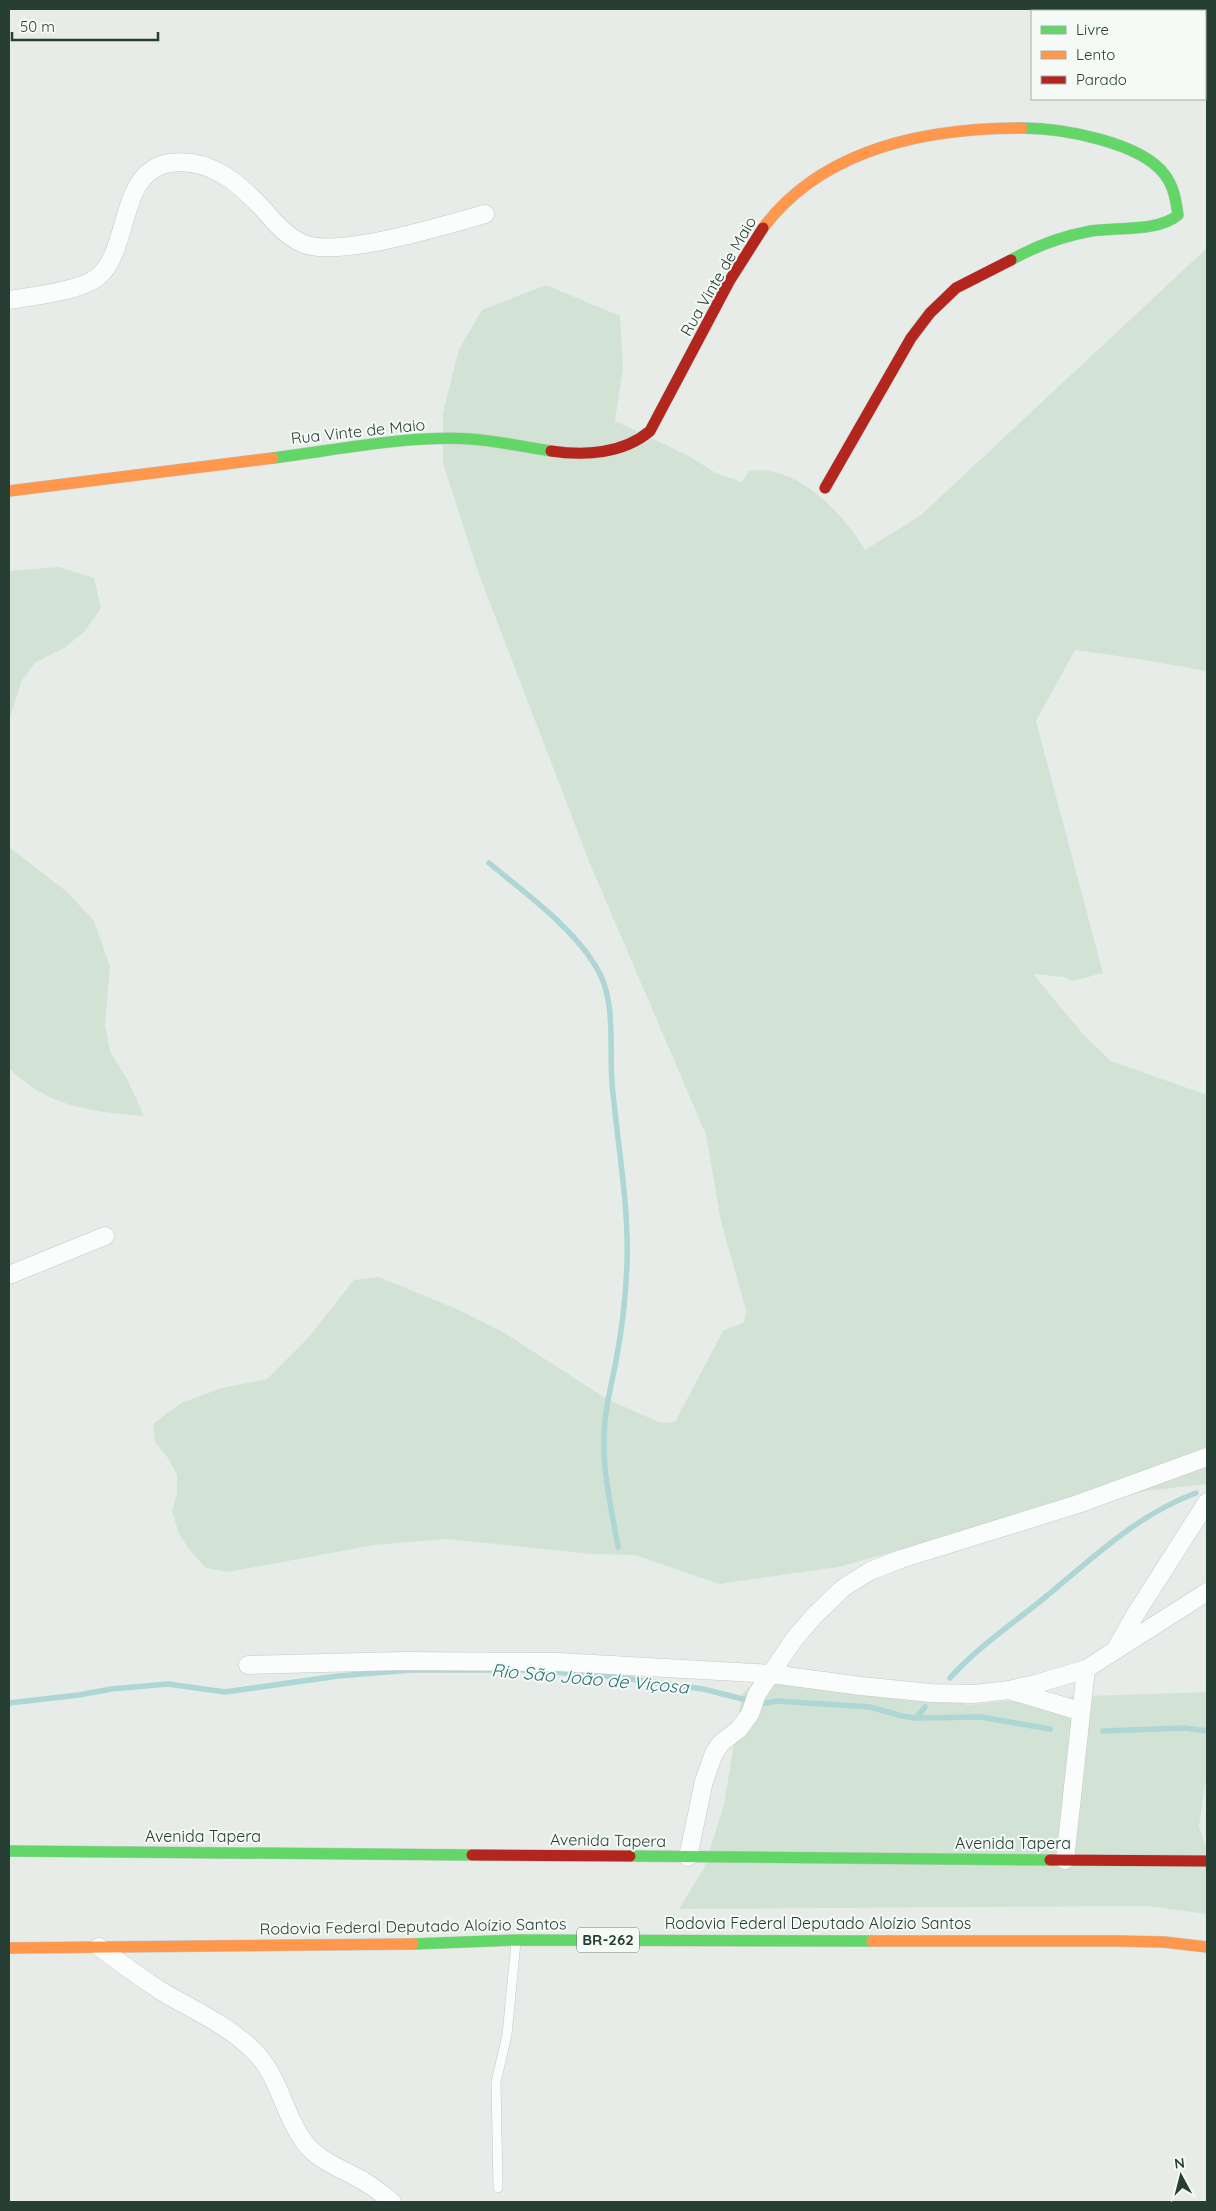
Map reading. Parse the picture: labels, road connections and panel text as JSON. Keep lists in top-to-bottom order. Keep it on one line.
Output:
{"streets":{"main road":["Rua Vinte de Maio","Avenida Tapera","Rodovia Federal Deputado Aloízio Santos","BR-262"]},"water":["Rio São João de Viçosa"],"legend":["Livre","Lento","Parado"],"scale_bar":"50 m","north":"top"}
